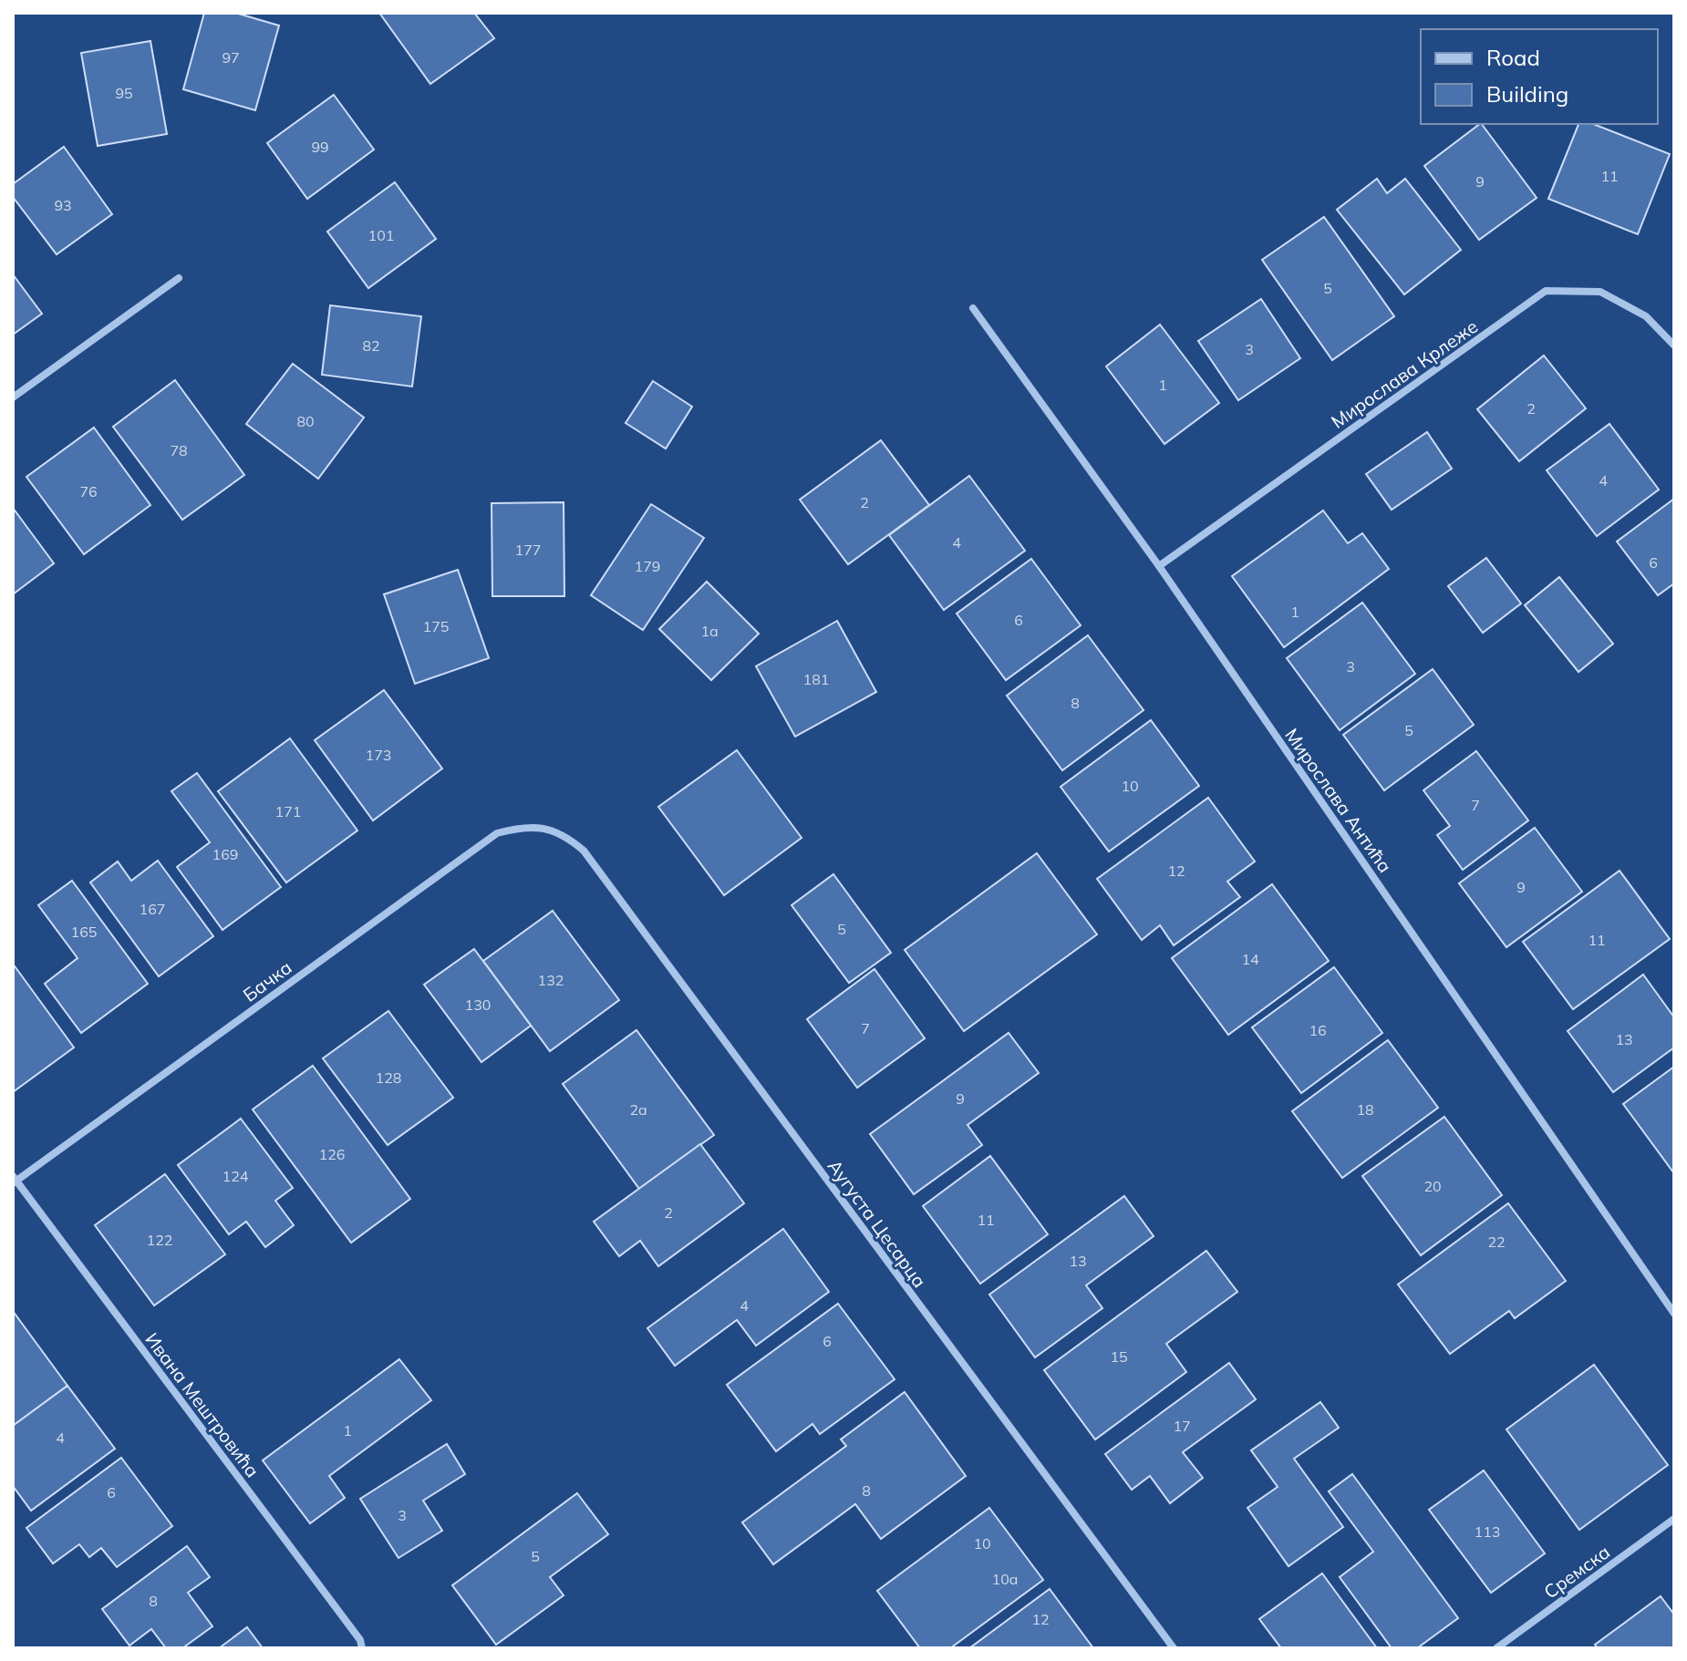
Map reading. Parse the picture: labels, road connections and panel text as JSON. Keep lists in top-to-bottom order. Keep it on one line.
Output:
{"streets":{"street":["Мирослава Крлеже","Мирослава Антића","Бачка","Аугуста Цесарца","Ивана Мештровића","Сремска"]},"crossings":[["Мирослава Крлеже","Мирослава Антића"],["Бачка","Аугуста Цесарца"],["Бачка","Ивана Мештровића"]],"house_numbers":["97","95","99","11","9","93","101","5","82","3","1","2","80","78","4","76","2","4","177","6","179","1","6","175","1a","3","181","8","5","173","10","7","171","169","12","9","167","5","165","11","14","132","130","7","16","13","128","9","2a","18","126","124","20","2","11","122","22","13","4","6","15","17","1","4","8","6","3","113","10","5","10a","8","12"],"legend":["Road","Building"]}
